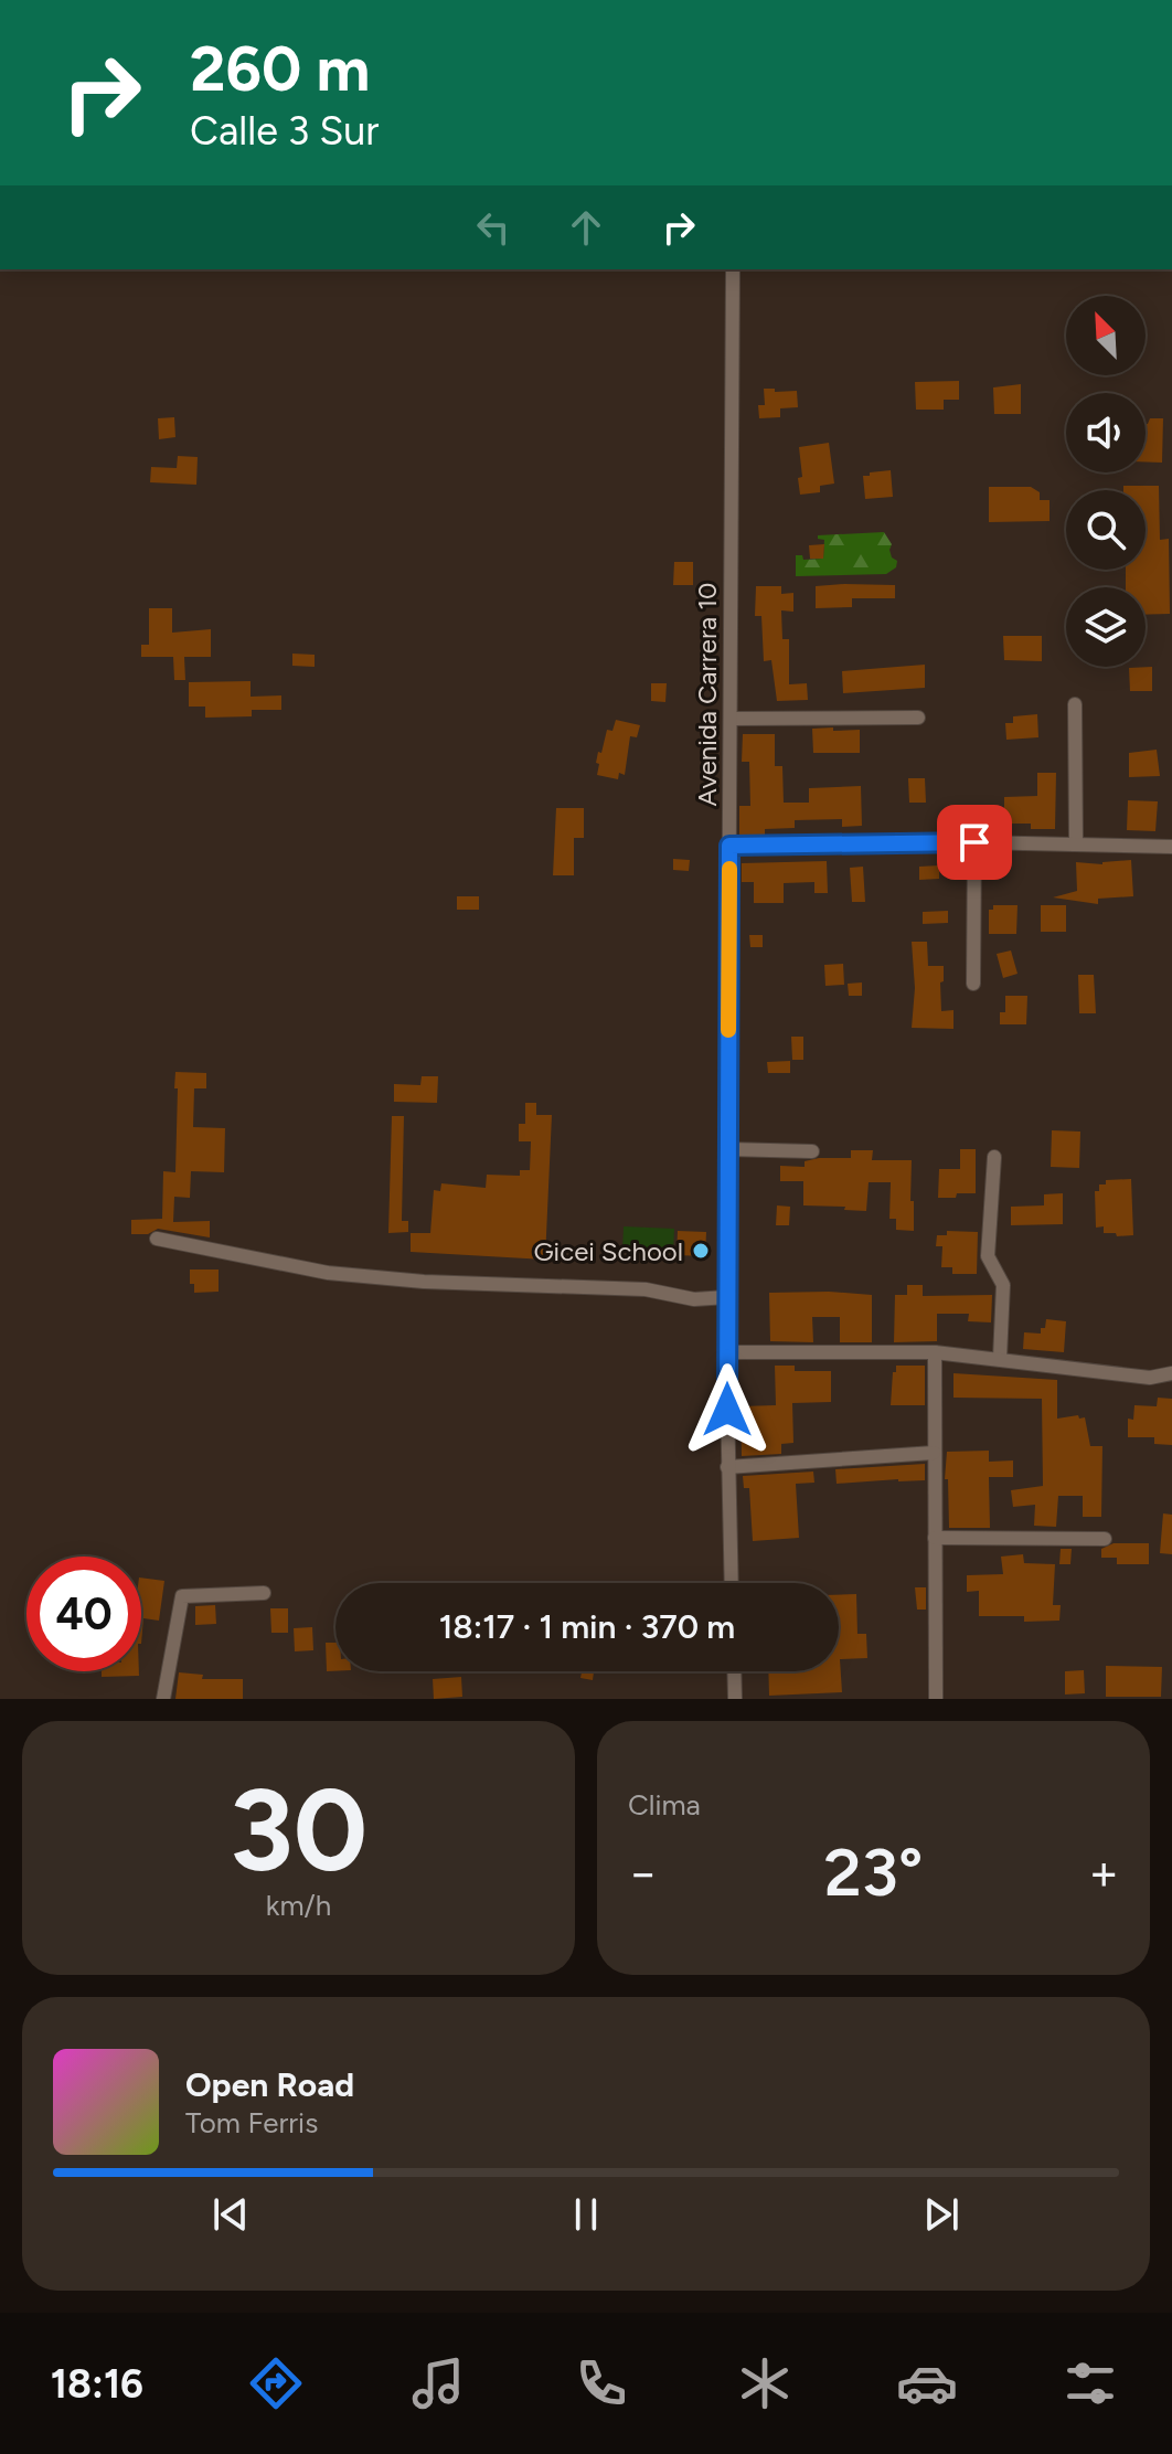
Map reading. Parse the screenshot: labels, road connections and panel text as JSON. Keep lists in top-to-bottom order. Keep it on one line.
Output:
{"streets":{"street":["Avenida Carrera 10"]},"places":["Gicei School"],"north":"top left","page":{"turn":["260 m","Calle 3 Sur"],"limit":"40","trip":"18:17 · 1 min · 370 m","tile":[["30","km/h"],"Clima"],"heat":["−","23°","+"],"song":["Open Road","Tom Ferris"],"tabs":"18:16"}}
